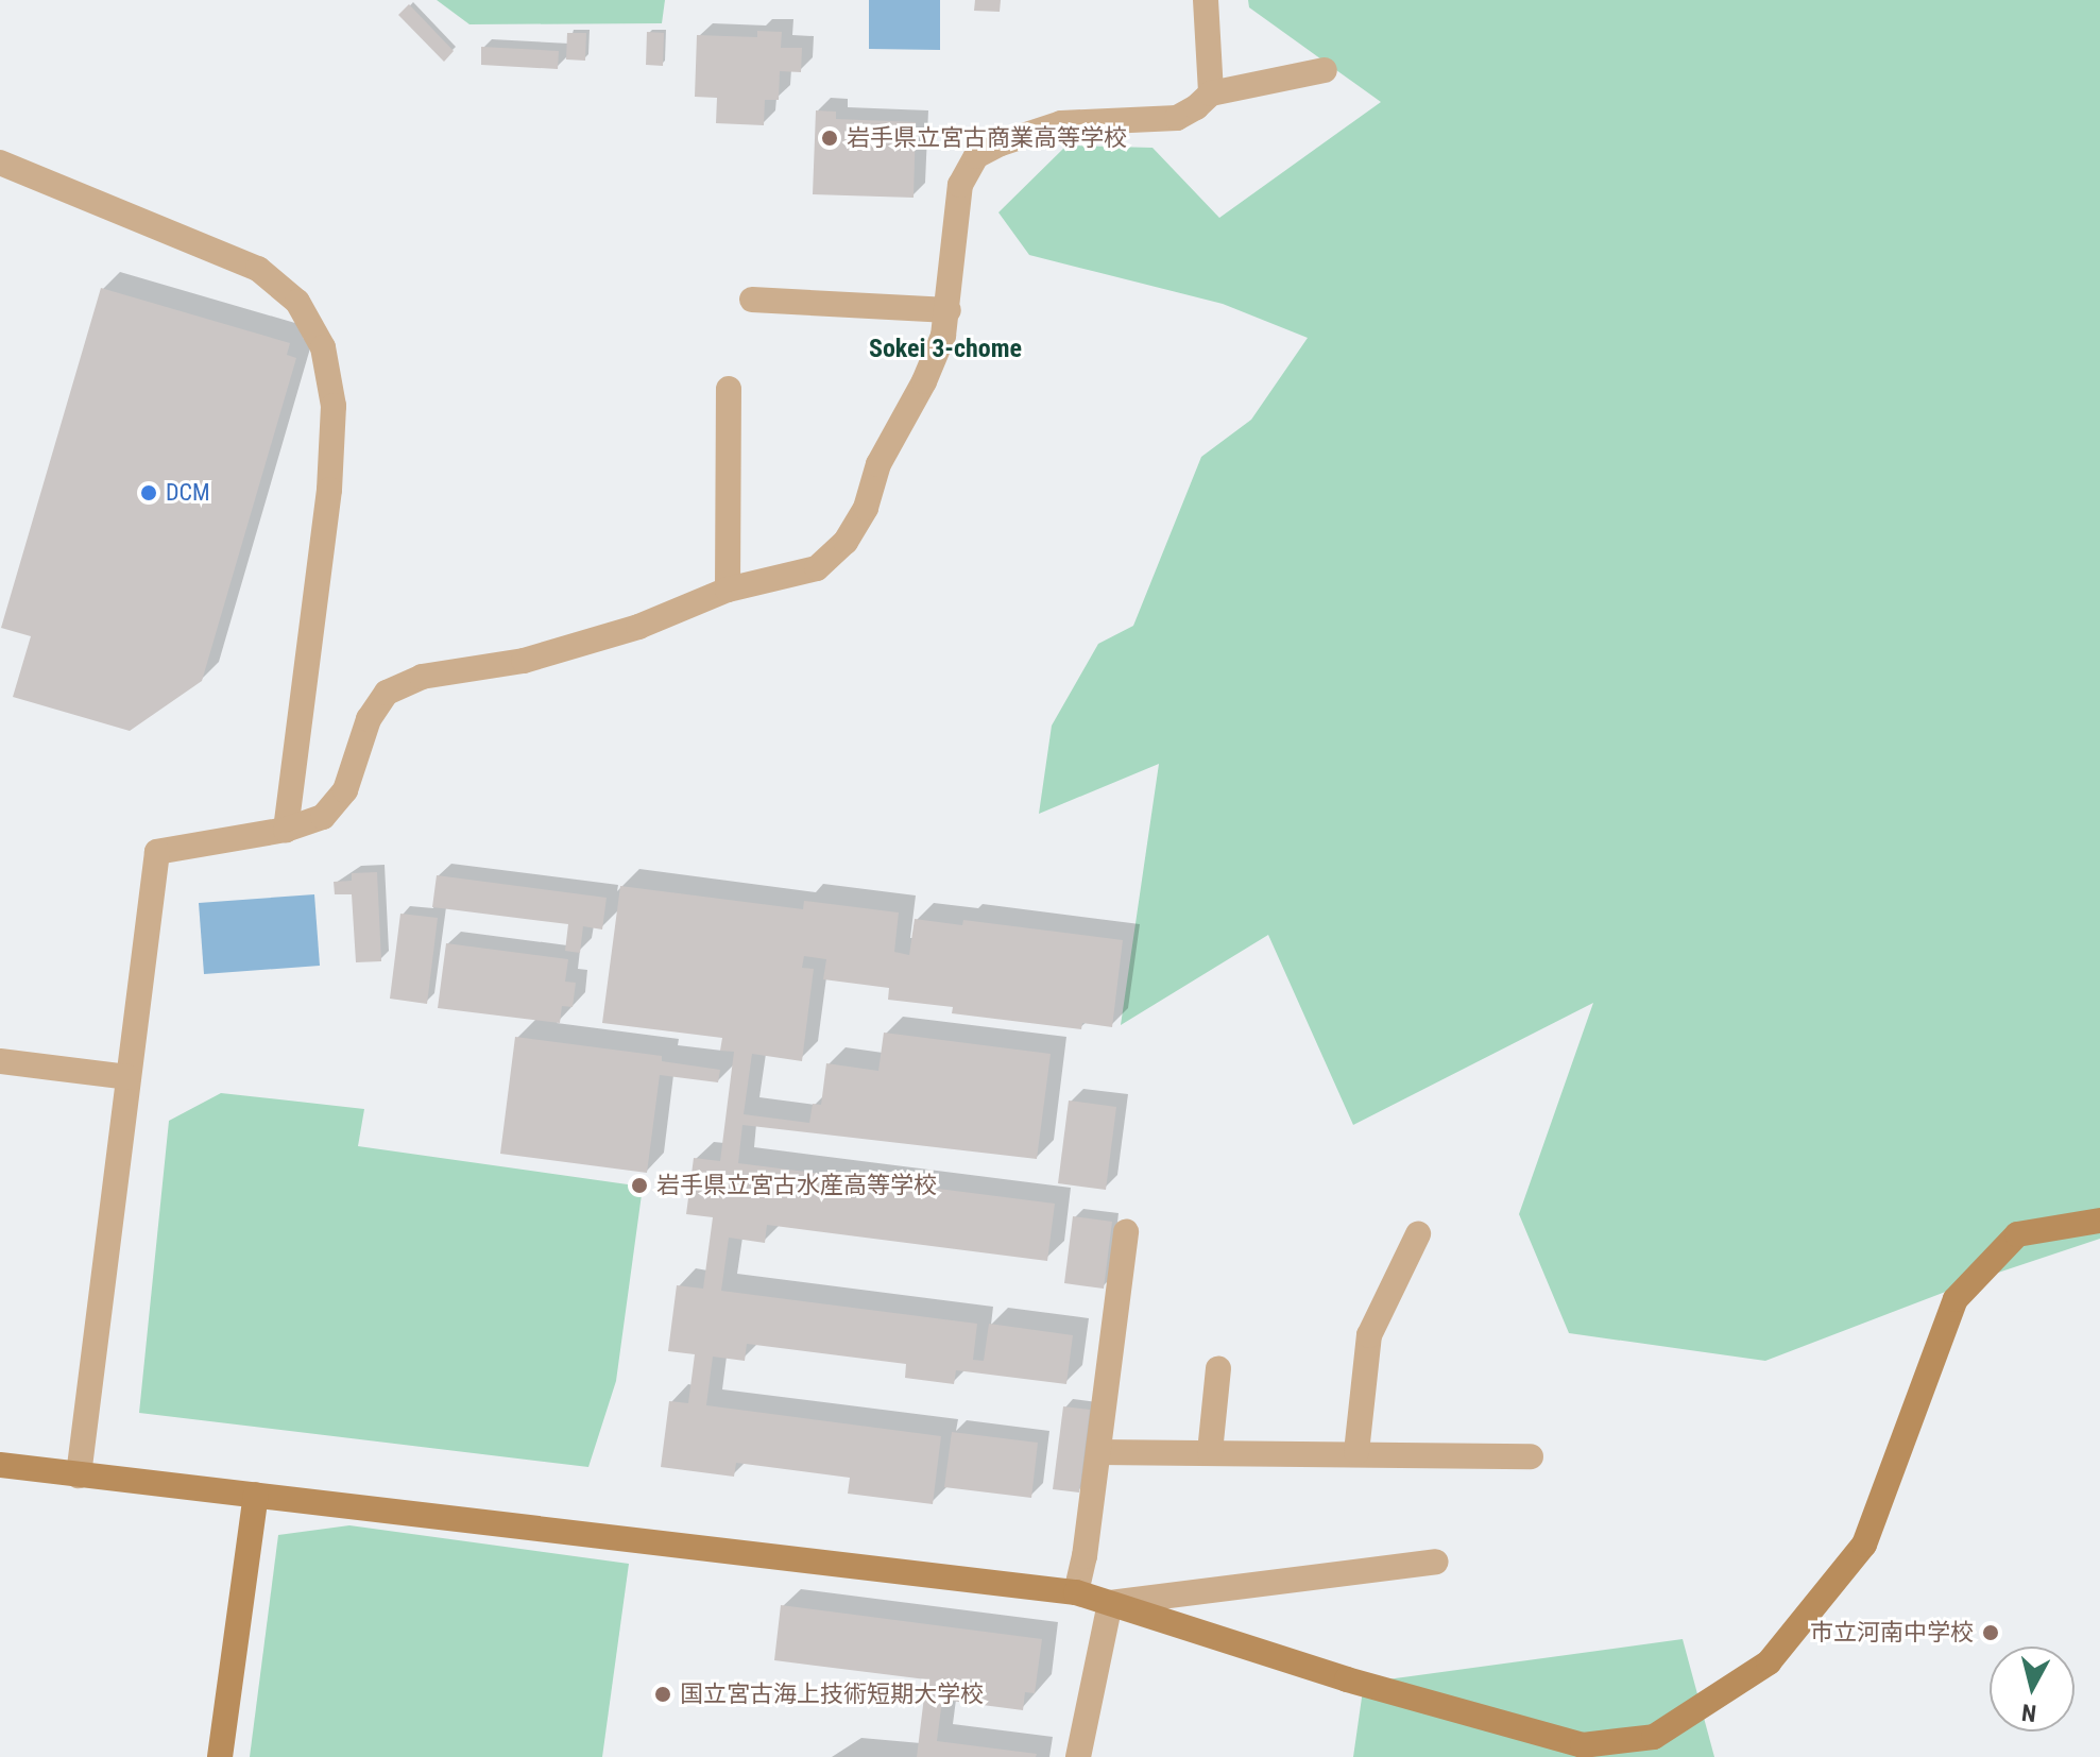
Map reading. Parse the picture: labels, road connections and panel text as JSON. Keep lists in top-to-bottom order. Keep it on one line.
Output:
{"districts":["Sokei 3-chome"],"places":["岩手県立宮古商業高等学校","DCM","岩手県立宮古水産高等学校","市立河南中学校","国立宮古海上技術短期大学校"],"north":"bottom"}
